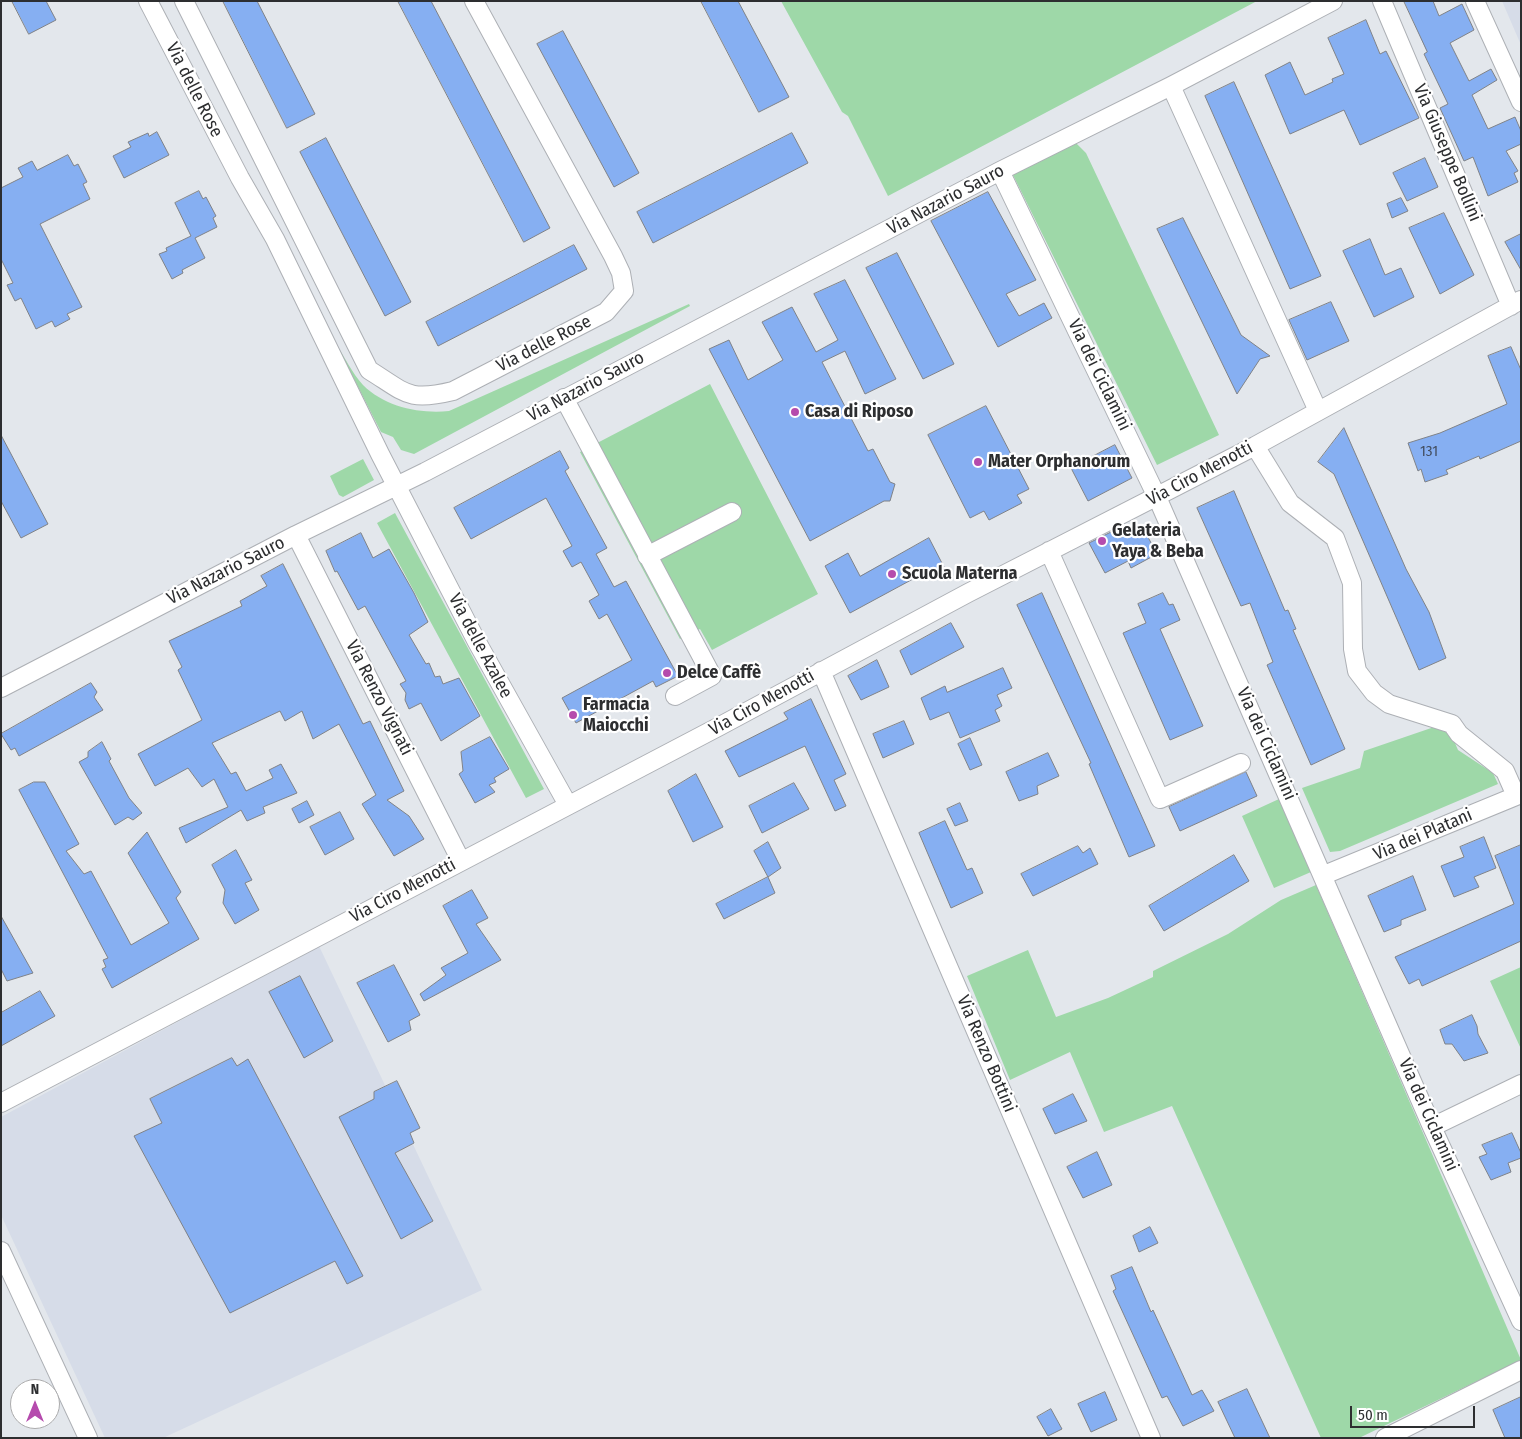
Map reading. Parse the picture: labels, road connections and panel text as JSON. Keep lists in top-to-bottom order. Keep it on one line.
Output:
{"streets":{"street":["Via delle Rose","Via Giuseppe Bollini","Via Nazario Sauro","Via dei Ciclamini","Via Ciro Menotti","Via delle Azalee","Via Renzo Vignati","Via dei Platani","Via Renzo Bottini"]},"crossings":[["Via delle Rose","Via Nazario Sauro"],["Via delle Rose","Via delle Azalee"],["Via Giuseppe Bollini","Via Ciro Menotti"],["Via Nazario Sauro","Via dei Ciclamini"],["Via Nazario Sauro","Via delle Azalee"],["Via Nazario Sauro","Via Renzo Vignati"],["Via dei Ciclamini","Via Ciro Menotti"],["Via dei Ciclamini","Via dei Platani"],["Via Ciro Menotti","Via delle Azalee"],["Via Ciro Menotti","Via Renzo Vignati"],["Via Ciro Menotti","Via Renzo Bottini"]],"places":["Casa di Riposo","Mater Orphanorum","Gelateria Yaya & Beba","Scuola Materna","Delce Caffè","Farmacia Maiocchi"],"house_numbers":["131"],"scale_bar":"50 m","north":"top"}
